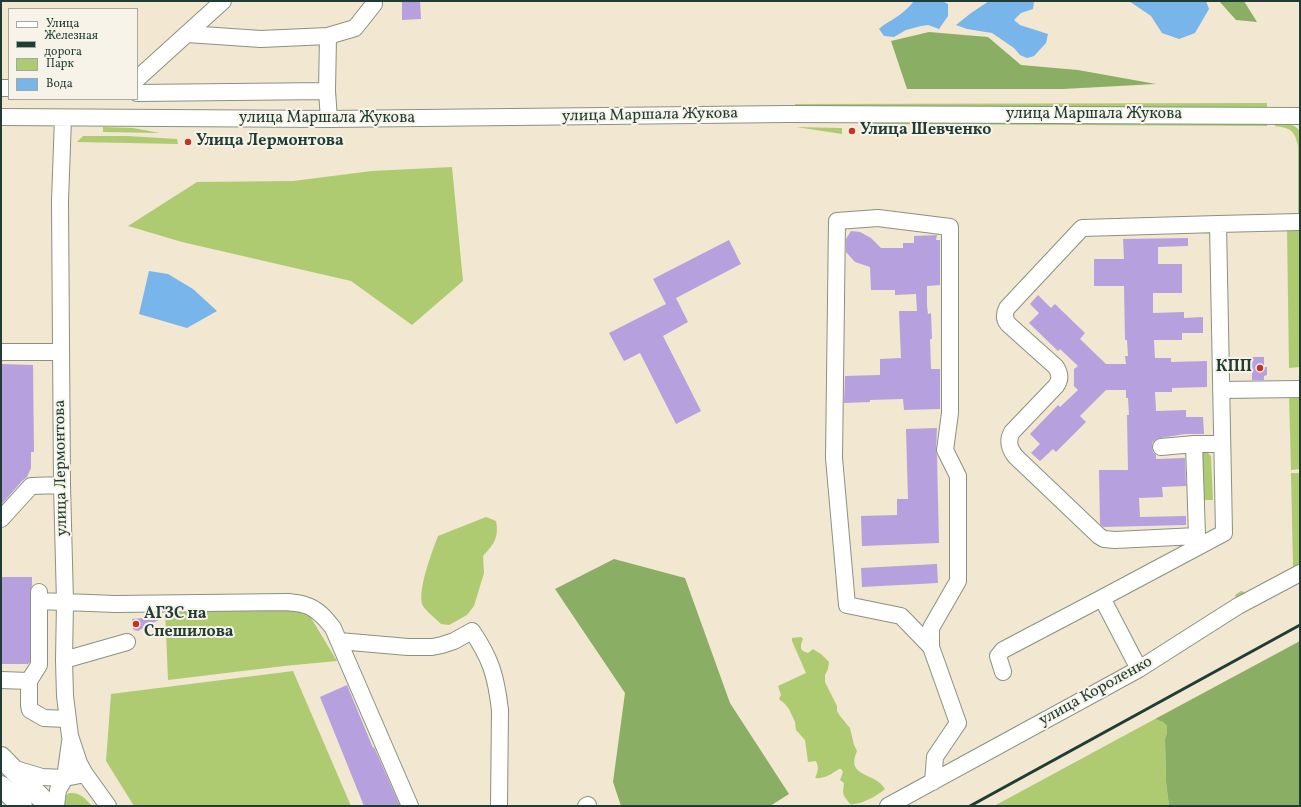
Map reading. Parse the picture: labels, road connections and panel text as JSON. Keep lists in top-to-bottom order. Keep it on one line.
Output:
{"streets":{"street":["улица Маршала Жукова","улица Лермонтова","улица Короленко"]},"crossings":[["улица Маршала Жукова","улица Лермонтова"]],"places":["Улица Шевченко","Улица Лермонтова","КПП","АГЗС на Спешилова"],"legend":["Улица","Железная дорога","Парк","Вода"]}
